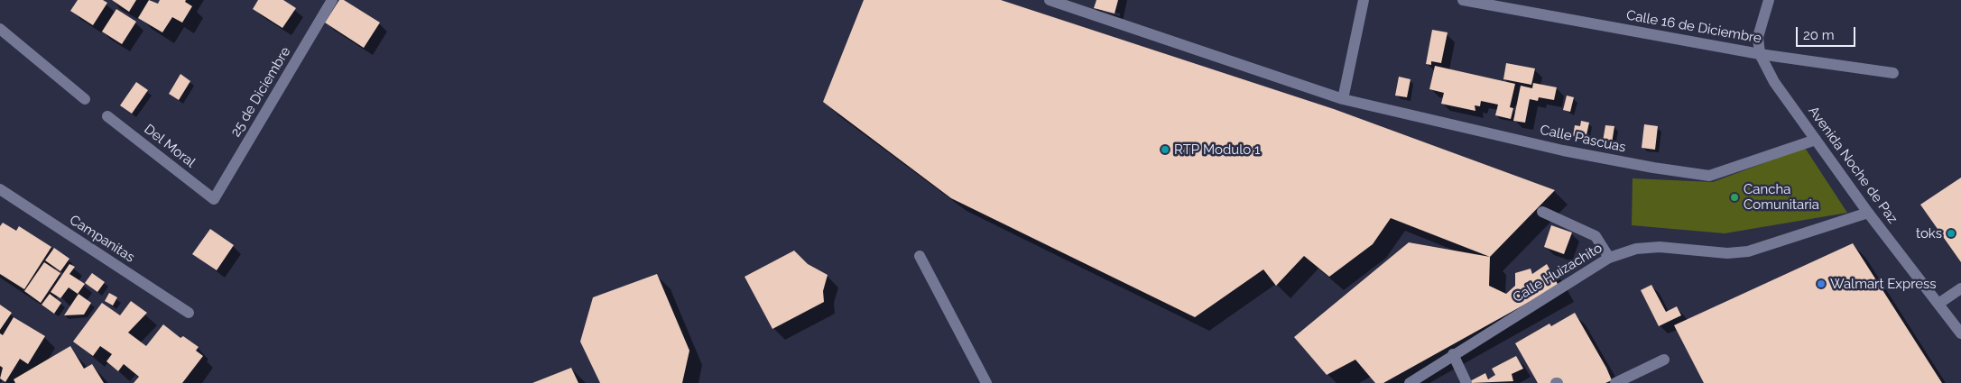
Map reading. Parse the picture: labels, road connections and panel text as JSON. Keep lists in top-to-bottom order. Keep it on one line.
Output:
{"streets":{"street":["Calle 16 de Diciembre","25 de Diciembre","Calle Pascuas","Del Moral","Avenida Noche de Paz","Campanitas","Calle Huizachito"]},"crossings":[["Calle 16 de Diciembre","Avenida Noche de Paz"],["25 de Diciembre","Del Moral"],["Calle Pascuas","Avenida Noche de Paz"],["Avenida Noche de Paz","Calle Huizachito"]],"places":["RTP Modulo 1","Cancha Comunitaria","toks","Walmart Express"],"scale_bar":"20 m"}
